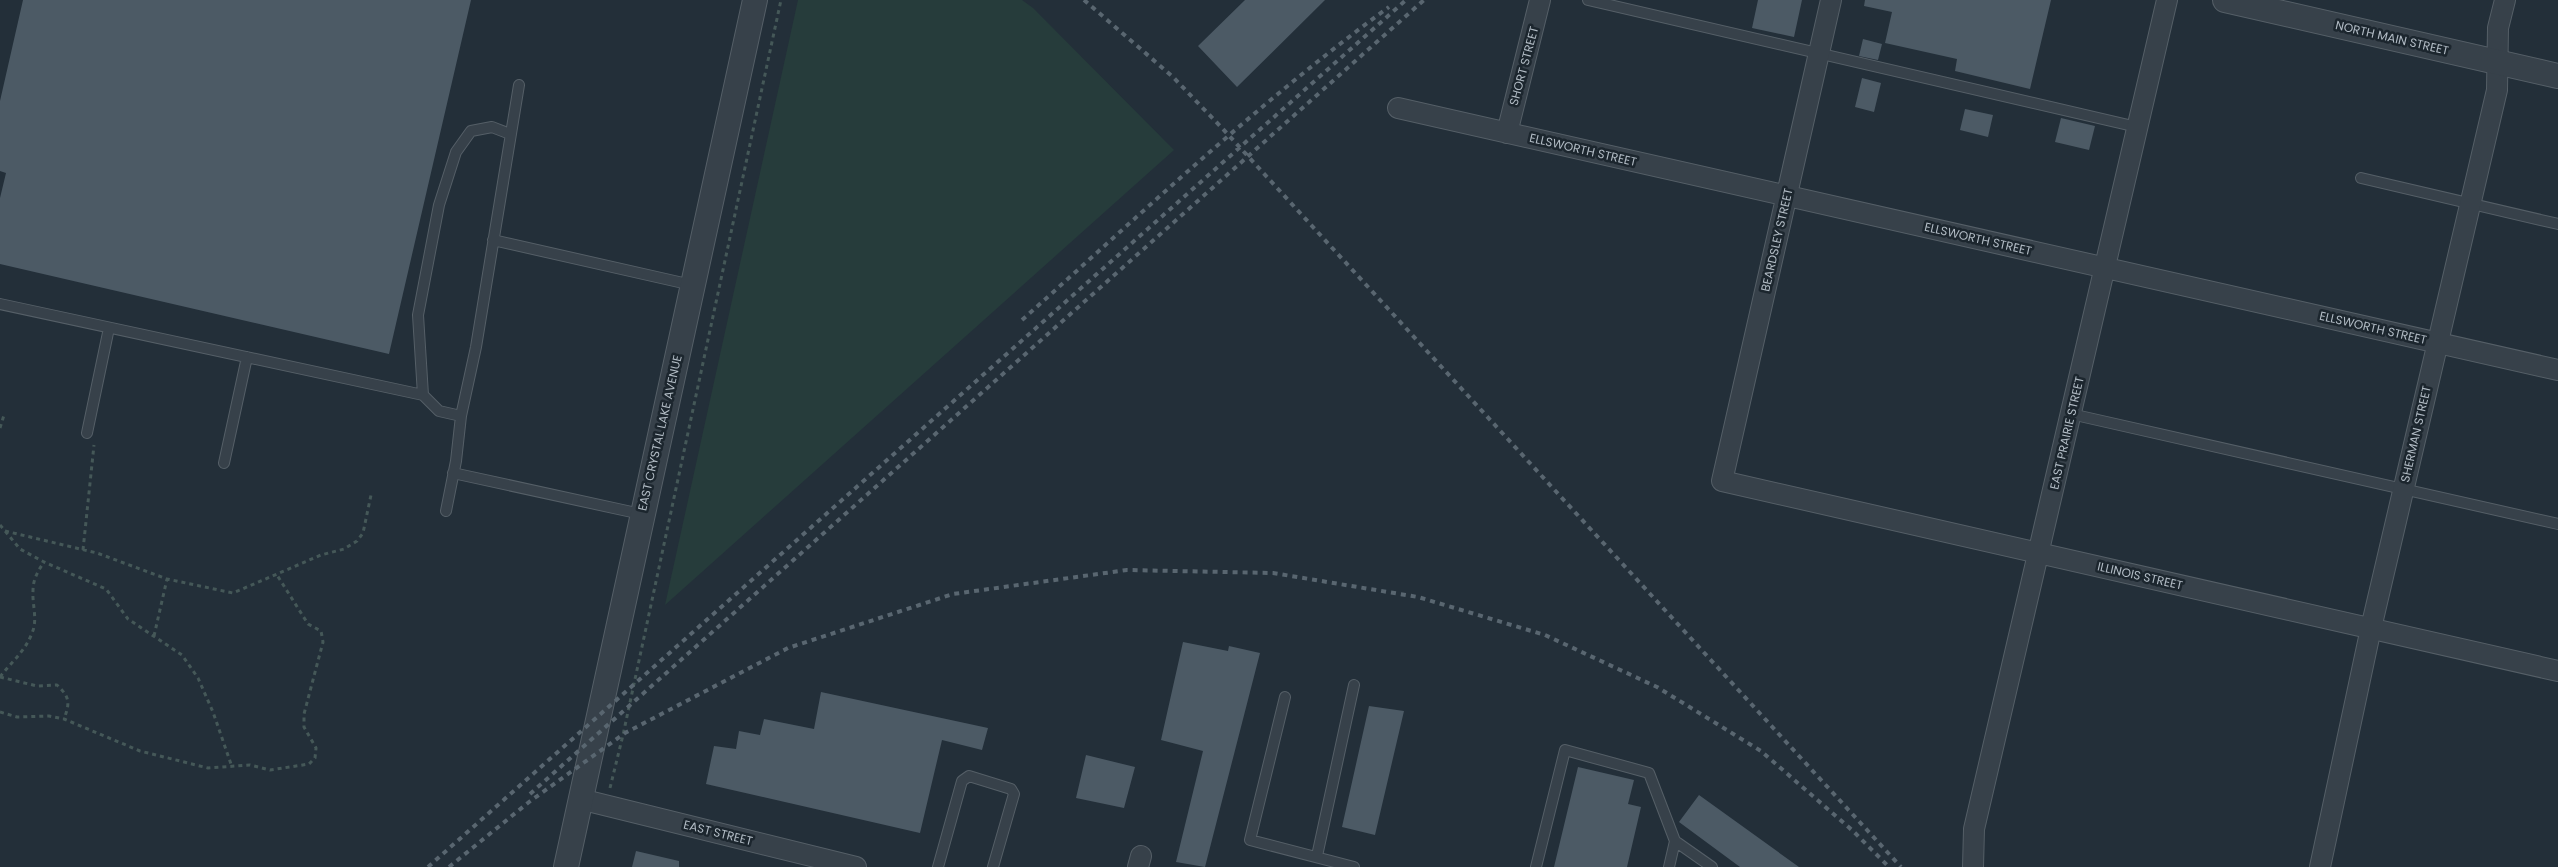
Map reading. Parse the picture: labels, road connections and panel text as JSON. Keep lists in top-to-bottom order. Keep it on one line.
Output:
{"streets":{"street":["NORTH MAIN STREET","SHORT STREET","ELLSWORTH STREET","BEARDSLEY STREET","EAST CRYSTAL LAKE AVENUE","EAST PRAIRIE STREET","SHERMAN STREET","ILLINOIS STREET","EAST STREET"]},"crossings":[["NORTH MAIN STREET","SHERMAN STREET"],["SHORT STREET","ELLSWORTH STREET"],["ELLSWORTH STREET","BEARDSLEY STREET"],["ELLSWORTH STREET","EAST PRAIRIE STREET"],["ELLSWORTH STREET","SHERMAN STREET"],["BEARDSLEY STREET","ILLINOIS STREET"],["EAST CRYSTAL LAKE AVENUE","EAST STREET"],["EAST PRAIRIE STREET","ILLINOIS STREET"],["SHERMAN STREET","ILLINOIS STREET"]]}
